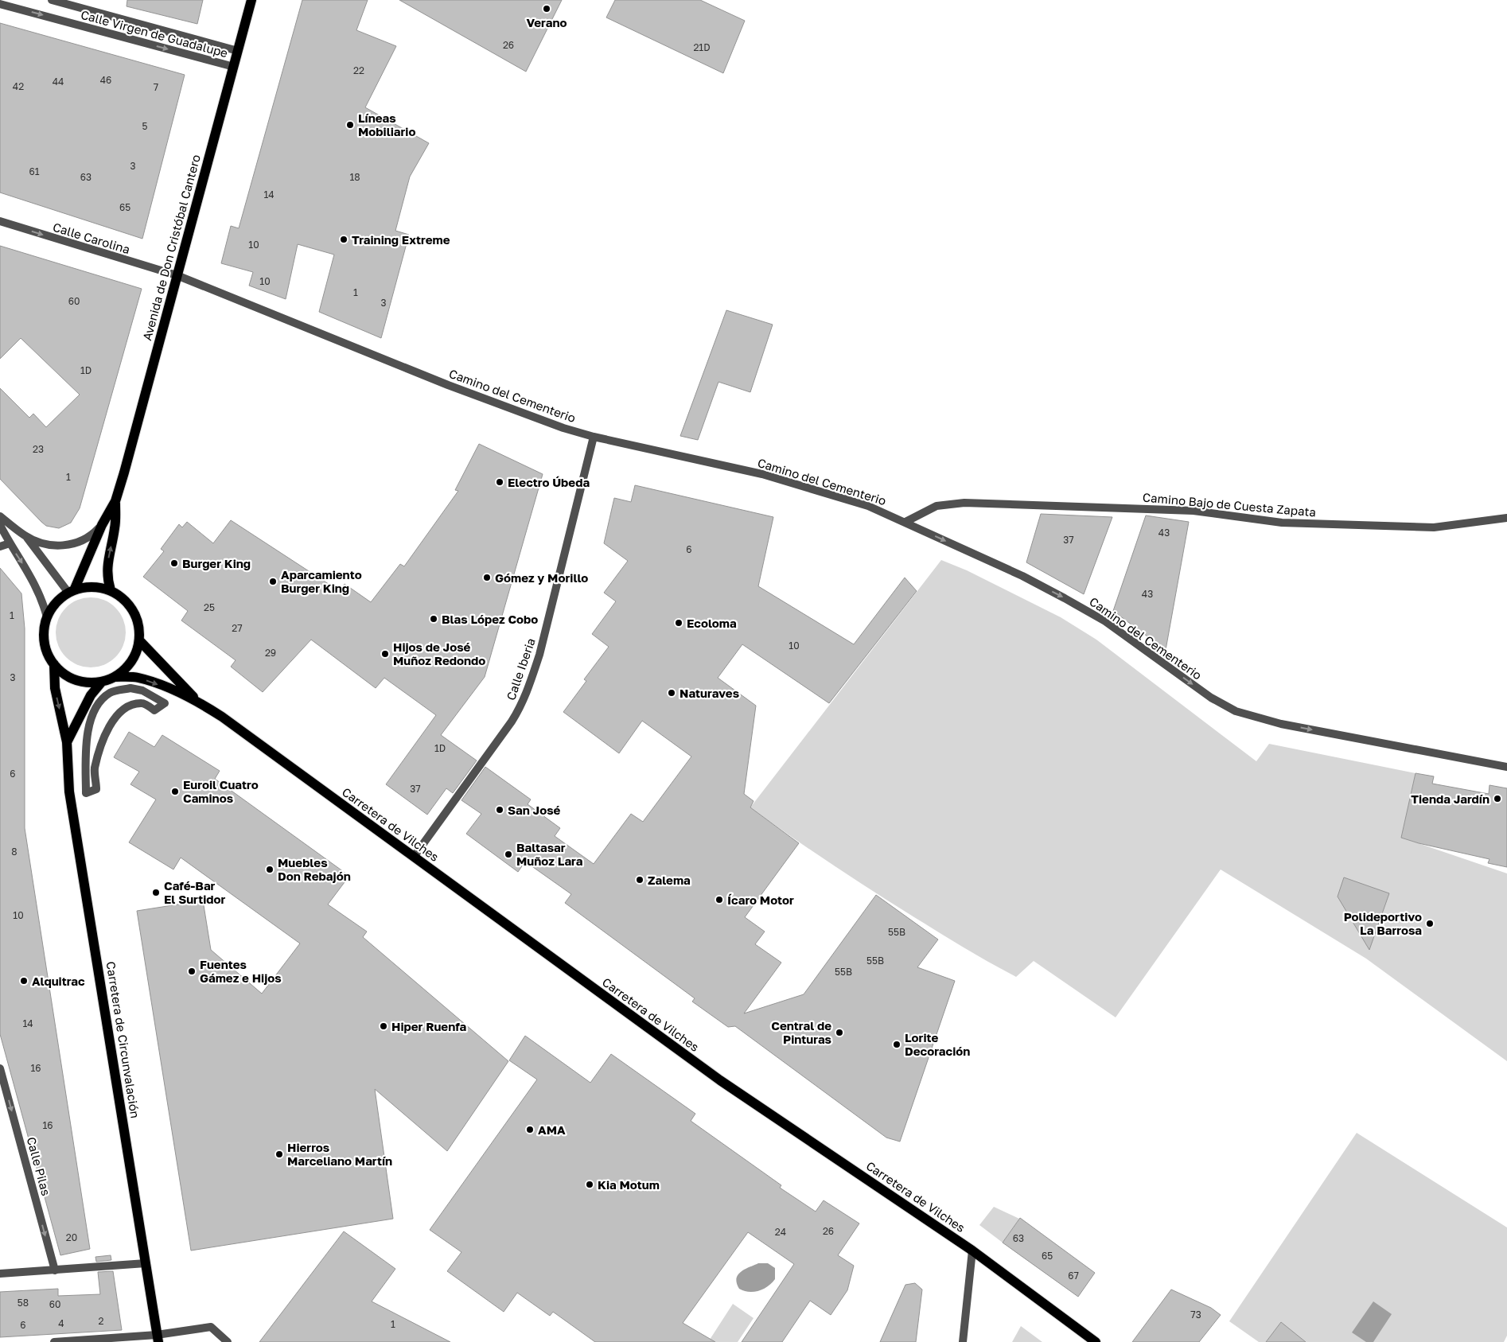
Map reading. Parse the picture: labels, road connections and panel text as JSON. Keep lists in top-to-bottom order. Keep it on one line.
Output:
{"streets":{"main road":["Avenida de Don Cristóbal Cantero","Carretera de Vilches","Carretera de Circunvalación"],"street":["Calle Virgen de Guadalupe","Calle Carolina","Camino del Cementerio","Camino Bajo de Cuesta Zapata","Calle Iberia","Calle Pilas"]},"crossings":[["Calle Virgen de Guadalupe","Avenida de Don Cristóbal Cantero"],["Calle Carolina","Avenida de Don Cristóbal Cantero"],["Calle Carolina","Camino del Cementerio"],["Avenida de Don Cristóbal Cantero","Camino del Cementerio"],["Avenida de Don Cristóbal Cantero","Carretera de Vilches"],["Avenida de Don Cristóbal Cantero","Carretera de Circunvalación"],["Camino del Cementerio","Camino Bajo de Cuesta Zapata"],["Camino del Cementerio","Calle Iberia"],["Calle Iberia","Carretera de Vilches"],["Carretera de Vilches","Carretera de Circunvalación"]],"one_way":["Calle Carolina","Camino del Cementerio","Calle Pilas"],"places":["Verano","Líneas Mobiliario","Training Extreme","Electro Úbeda","Burger King","Gómez y Morillo","Aparcamiento Burger King","Blas López Cobo","Ecoloma","Hijos de José Muñoz Redondo","Naturaves","Euroil Cuatro Caminos","Tienda Jardín","San José","Baltasar Muñoz Lara","Muebles Don Rebajón","Zalema","Café-Bar El Surtidor","Ícaro Motor","Polideportivo La Barrosa","Fuentes Gámez e Hijos","Alquitrac","Hiper Ruenfa","Central de Pinturas","Lorite Decoración","AMA","Hierros Marceliano Martín","Kia Motum"],"house_numbers":["26","21D","22","46","44","42","7","5","3","61","63","18","14","65","10","10","1","60","3","1D","23","1","43","37","6","43","25","1","27","10","29","3","1D","6","37","8","10","55B","55B","55B","14","16","16","26","24","20","63","65","67","58","60","73","2","4","1","6"]}
